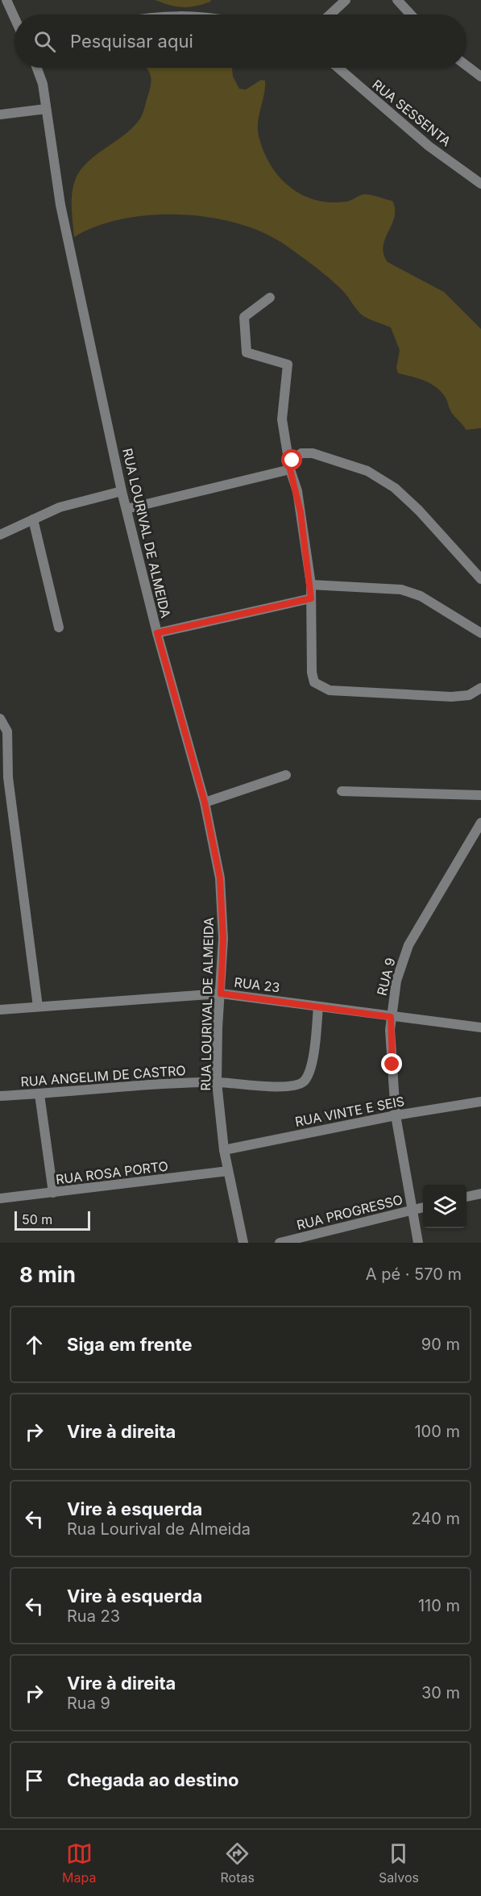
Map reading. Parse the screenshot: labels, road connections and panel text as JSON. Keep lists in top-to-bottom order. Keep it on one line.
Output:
{"streets":{"street":["RUA SESSENTA","RUA LOURIVAL DE ALMEIDA","RUA 9","RUA 23","RUA ANGELIM DE CASTRO","RUA VINTE E SEIS","RUA ROSA PORTO","RUA PROGRESSO"]},"crossings":[["RUA LOURIVAL DE ALMEIDA","RUA 23"],["RUA LOURIVAL DE ALMEIDA","RUA ANGELIM DE CASTRO"],["RUA LOURIVAL DE ALMEIDA","RUA VINTE E SEIS"],["RUA LOURIVAL DE ALMEIDA","RUA ROSA PORTO"],["RUA 9","RUA 23"],["RUA 9","RUA VINTE E SEIS"],["RUA 9","RUA PROGRESSO"],["RUA 23","RUA ANGELIM DE CASTRO"]],"scale_bar":"50 m","page":{"search":"Pesquisar aqui","scale":"50 m","heading":["8 min","A pé · 570 m"],"list":[["Siga em frente","90 m"],["Vire à direita","100 m"],["Vire à esquerda","Rua Lourival de Almeida","240 m"],["Vire à esquerda","Rua 23","110 m"],["Vire à direita","Rua 9","30 m"],"Chegada ao destino"],"nav":["Mapa","Rotas","Salvos"]}}
